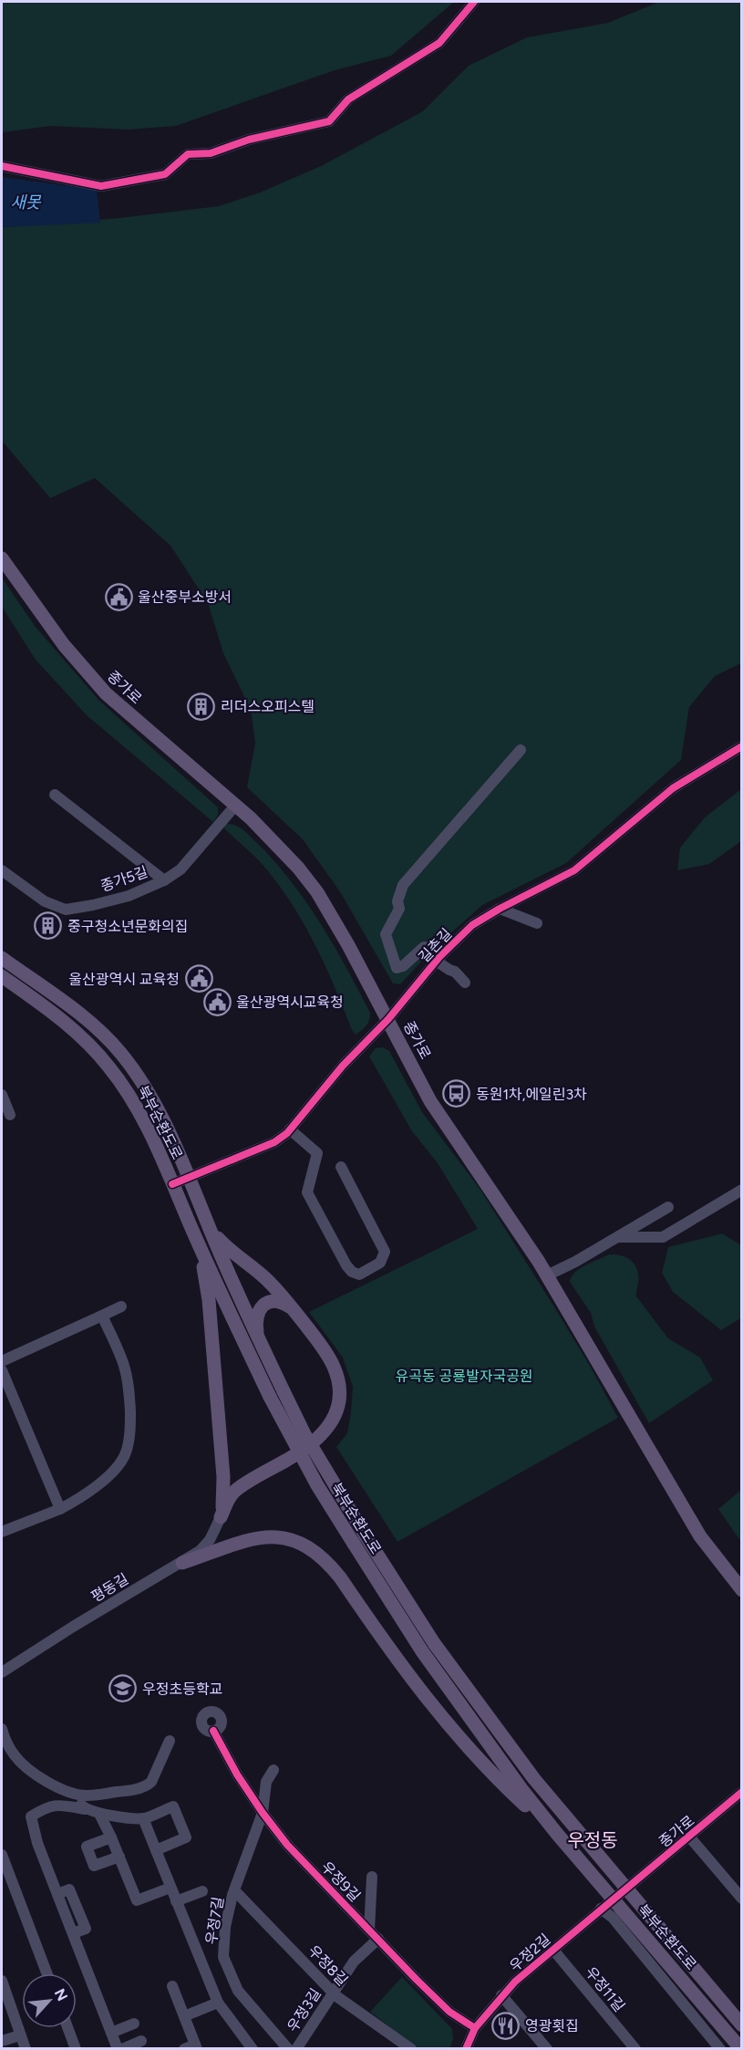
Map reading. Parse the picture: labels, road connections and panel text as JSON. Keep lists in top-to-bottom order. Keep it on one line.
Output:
{"streets":{"main road":["종가로","북부순환도로"],"street":["종가5길","길촌길","평동길","우정9길","우정7길","우정2길","우정8길","우정11길","우정3길"]},"crossings":[["종가로","종가5길"],["종가로","길촌길"],["종가로","북부순환도로"],["종가로","우정2길"],["길촌길","북부순환도로"],["북부순환도로","우정2길"],["우정9길","우정7길"],["우정9길","우정2길"],["우정9길","우정3길"],["우정7길","우정8길"],["우정2길","우정11길"],["우정8길","우정3길"]],"districts":["우정동"],"water":["새못"],"parks":["유곡동 공룡발자국공원"],"places":{"public building":["울산중부소방서","울산광역시 교육청","울산광역시교육청"],"building":["리더스오피스텔","중구청소년문화의집"],"bus stop":["동원1차,에일린3차"],"school or university":["우정초등학교"],"restaurant":["영광횟집"]},"north":"top right"}
